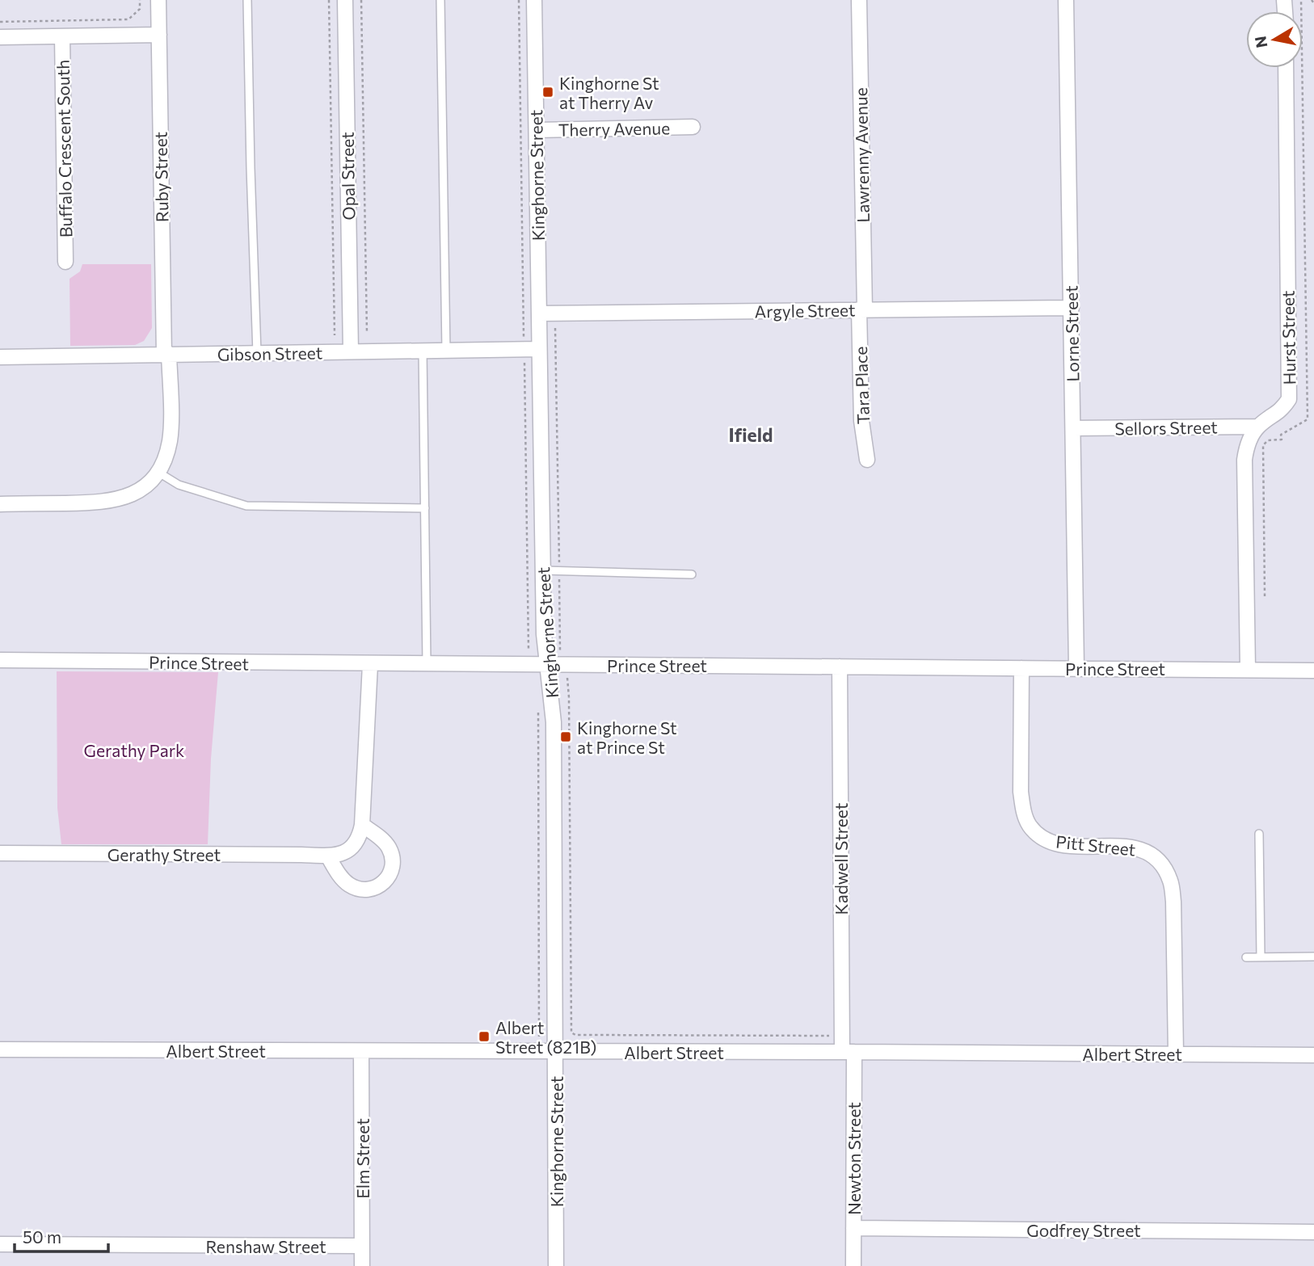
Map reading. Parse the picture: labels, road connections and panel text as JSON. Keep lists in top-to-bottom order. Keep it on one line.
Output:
{"streets":{"street":["Therry Avenue","Buffalo Crescent South","Lawrenny Avenue","Kinghorne Street","Opal Street","Ruby Street","Argyle Street","Lorne Street","Hurst Street","Gibson Street","Tara Place","Sellors Street","Prince Street","Pitt Street","Gerathy Street","Kadwell Street","Albert Street","Elm Street","Newton Street","Godfrey Street","Renshaw Street"]},"crossings":[["Therry Avenue","Kinghorne Street"],["Lawrenny Avenue","Argyle Street"],["Lawrenny Avenue","Tara Place"],["Kinghorne Street","Argyle Street"],["Kinghorne Street","Gibson Street"],["Kinghorne Street","Prince Street"],["Kinghorne Street","Albert Street"],["Opal Street","Gibson Street"],["Ruby Street","Gibson Street"],["Argyle Street","Lorne Street"],["Argyle Street","Tara Place"],["Lorne Street","Sellors Street"],["Lorne Street","Prince Street"],["Hurst Street","Sellors Street"],["Hurst Street","Prince Street"],["Prince Street","Pitt Street"],["Prince Street","Gerathy Street"],["Prince Street","Kadwell Street"],["Pitt Street","Albert Street"],["Kadwell Street","Albert Street"],["Kadwell Street","Newton Street"],["Albert Street","Elm Street"],["Albert Street","Newton Street"],["Elm Street","Renshaw Street"],["Newton Street","Godfrey Street"]],"districts":["Ifield"],"parks":["Gerathy Park"],"places":{"transit":["Kinghorne St at Therry Av","Kinghorne St at Prince St","Albert Street (821B)"]},"scale_bar":"50 m","north":"left"}
